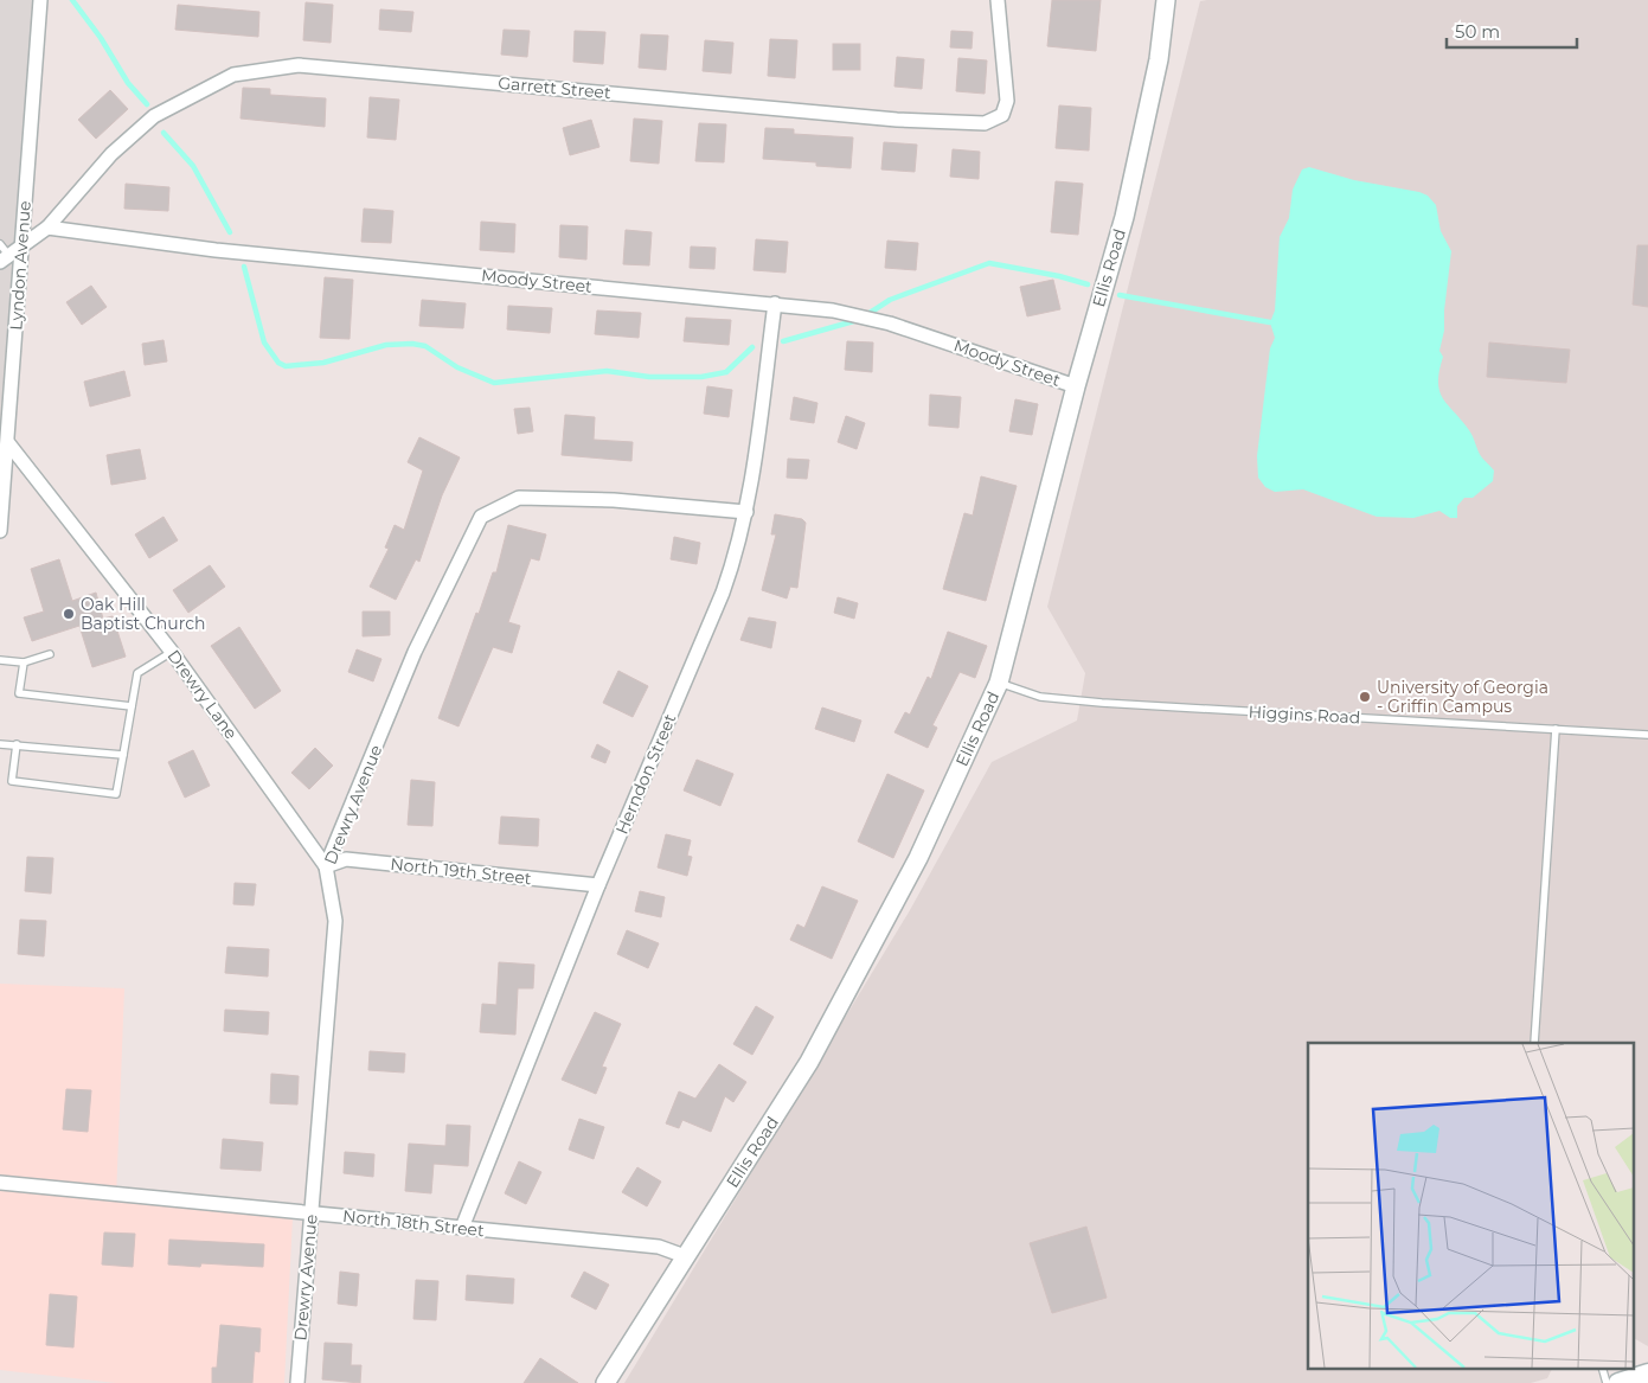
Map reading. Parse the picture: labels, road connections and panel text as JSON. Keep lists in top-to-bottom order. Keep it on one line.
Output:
{"streets":{"street":["Garrett Street","Lyndon Avenue","Ellis Road","Moody Street","Drewry Lane","Herndon Street","Drewry Avenue","North 19th Street","North 18th Street"],"lane":["Higgins Road"]},"crossings":[["Garrett Street","Moody Street"],["Lyndon Avenue","Drewry Lane"],["Ellis Road","Moody Street"],["Ellis Road","Higgins Road"],["Ellis Road","North 18th Street"],["Moody Street","Herndon Street"],["Drewry Lane","Drewry Avenue"],["Drewry Lane","North 19th Street"],["Herndon Street","Drewry Avenue"],["Herndon Street","North 19th Street"],["Herndon Street","North 18th Street"],["Drewry Avenue","North 19th Street"],["Drewry Avenue","North 18th Street"]],"places":["Oak Hill Baptist Church","University of Georgia - Griffin Campus"],"scale_bar":"50 m"}
